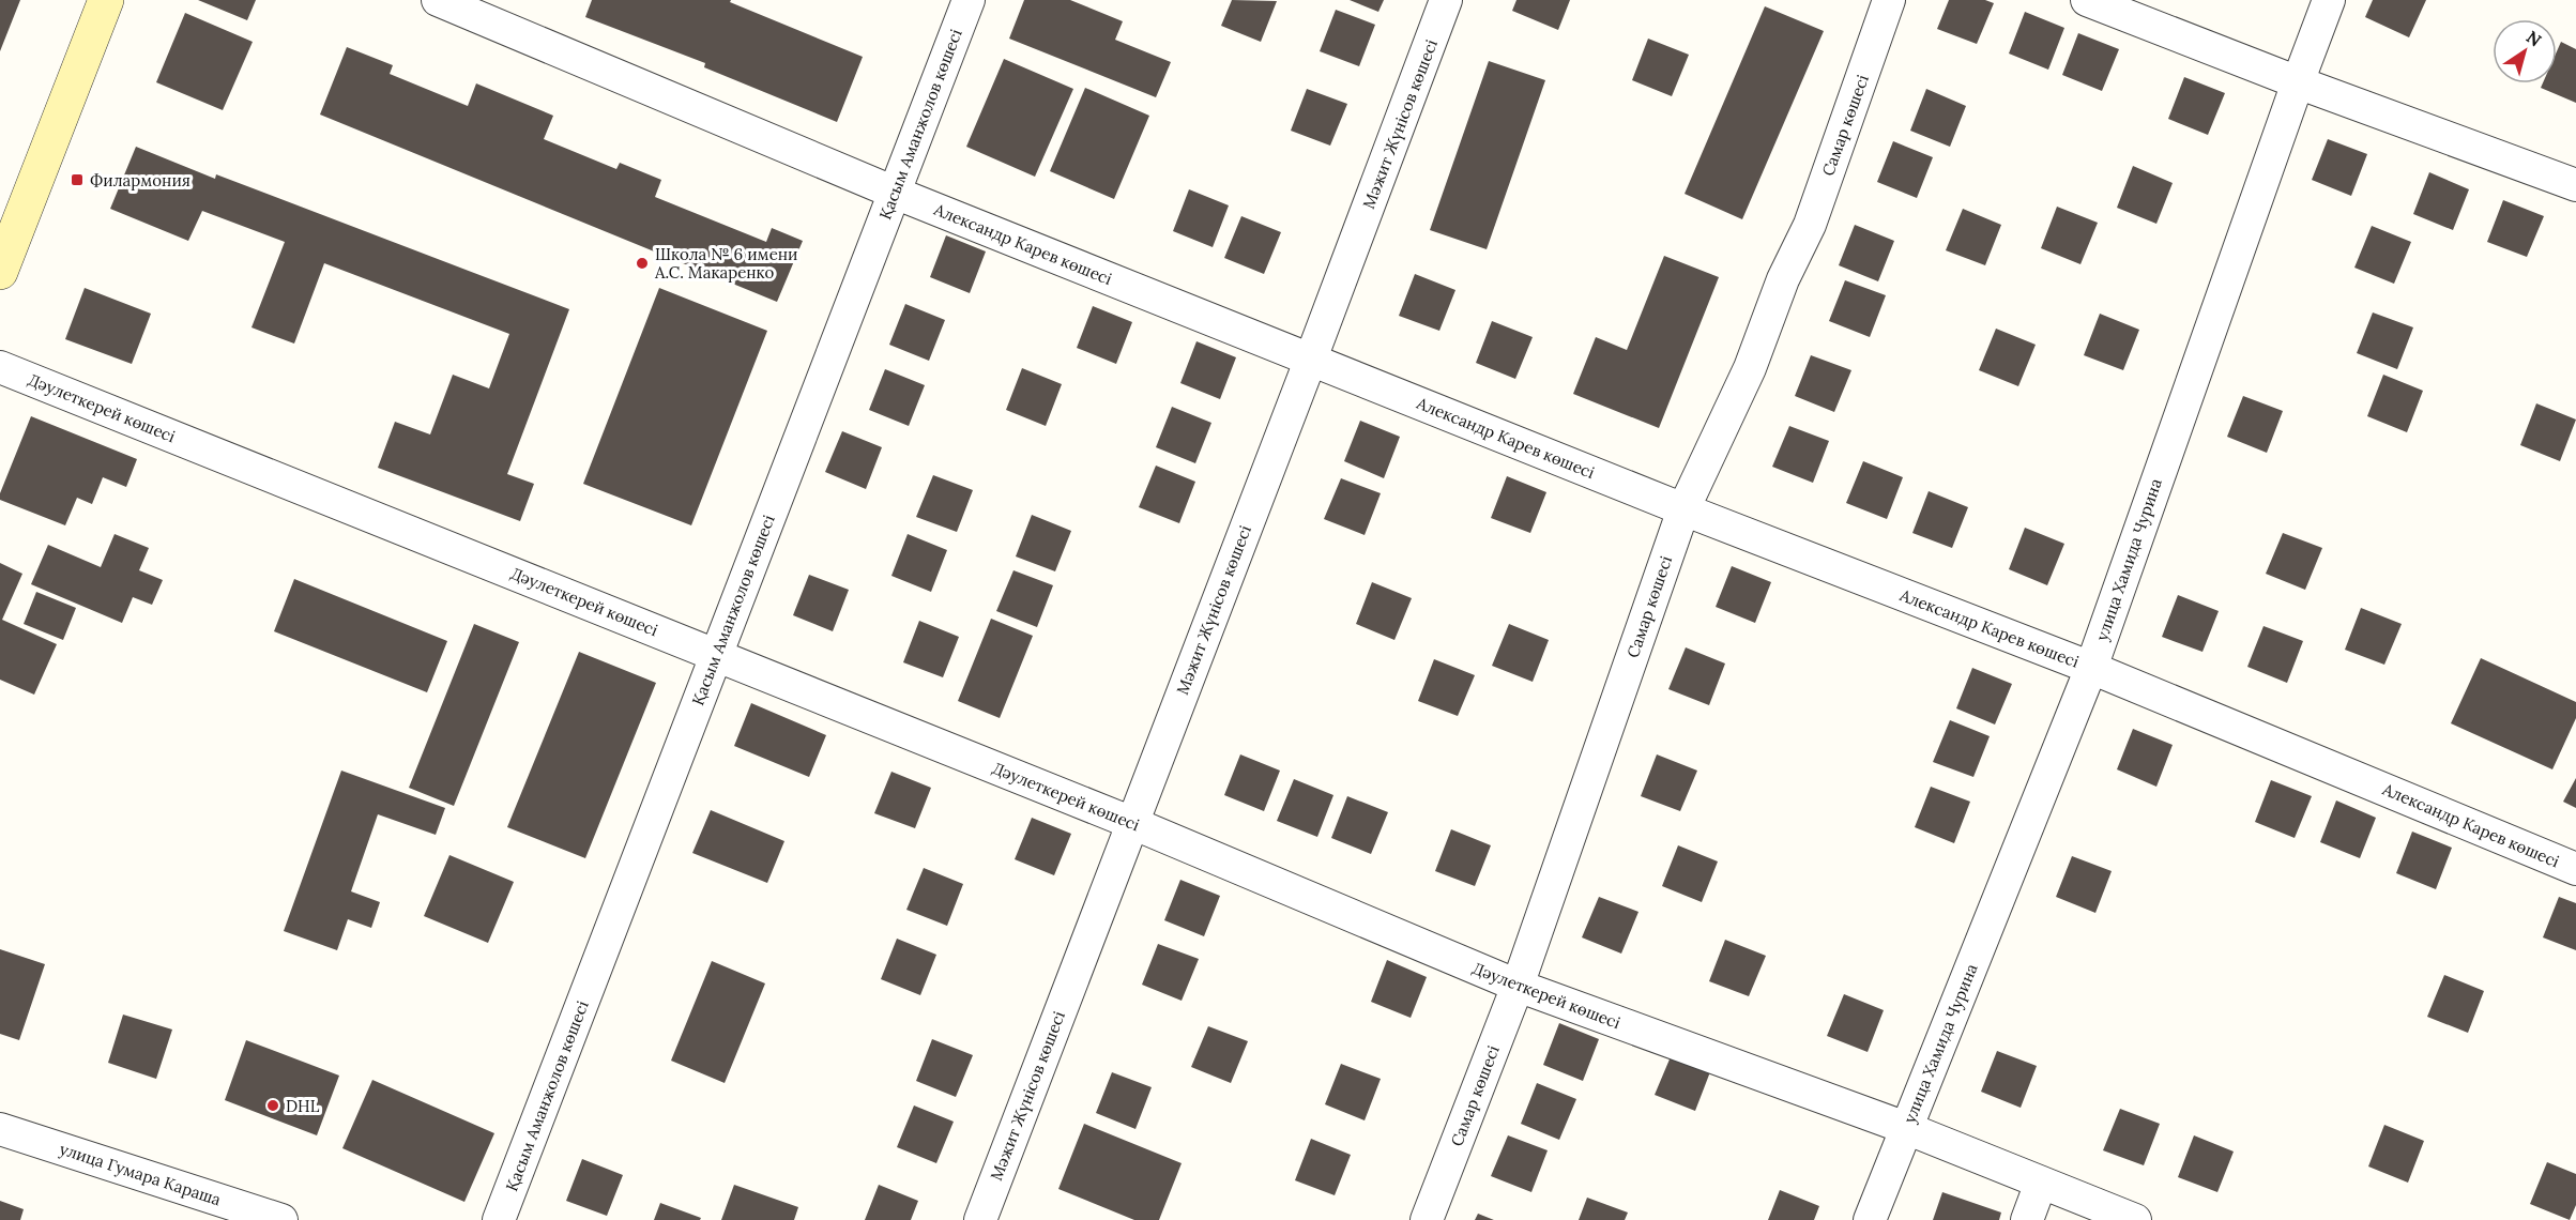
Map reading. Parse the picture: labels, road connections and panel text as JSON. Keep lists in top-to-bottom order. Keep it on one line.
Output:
{"streets":{"street":["Қасым Аманжолов көшесі","Мәжит Жүнісов көшесі","Самар көшесі","Александр Карев көшесі","Дәулеткерей көшесі","улица Хамида Чурина","улица Гумара Караша"]},"crossings":[["Қасым Аманжолов көшесі","Александр Карев көшесі"],["Қасым Аманжолов көшесі","Дәулеткерей көшесі"],["Мәжит Жүнісов көшесі","Александр Карев көшесі"],["Мәжит Жүнісов көшесі","Дәулеткерей көшесі"],["Самар көшесі","Александр Карев көшесі"],["Самар көшесі","Дәулеткерей көшесі"],["Александр Карев көшесі","улица Хамида Чурина"],["Дәулеткерей көшесі","улица Хамида Чурина"]],"places":{"transit":["Филармония"],"other":["Школа № 6 имени А.С. Макаренко","DHL"]},"north":"top right"}
